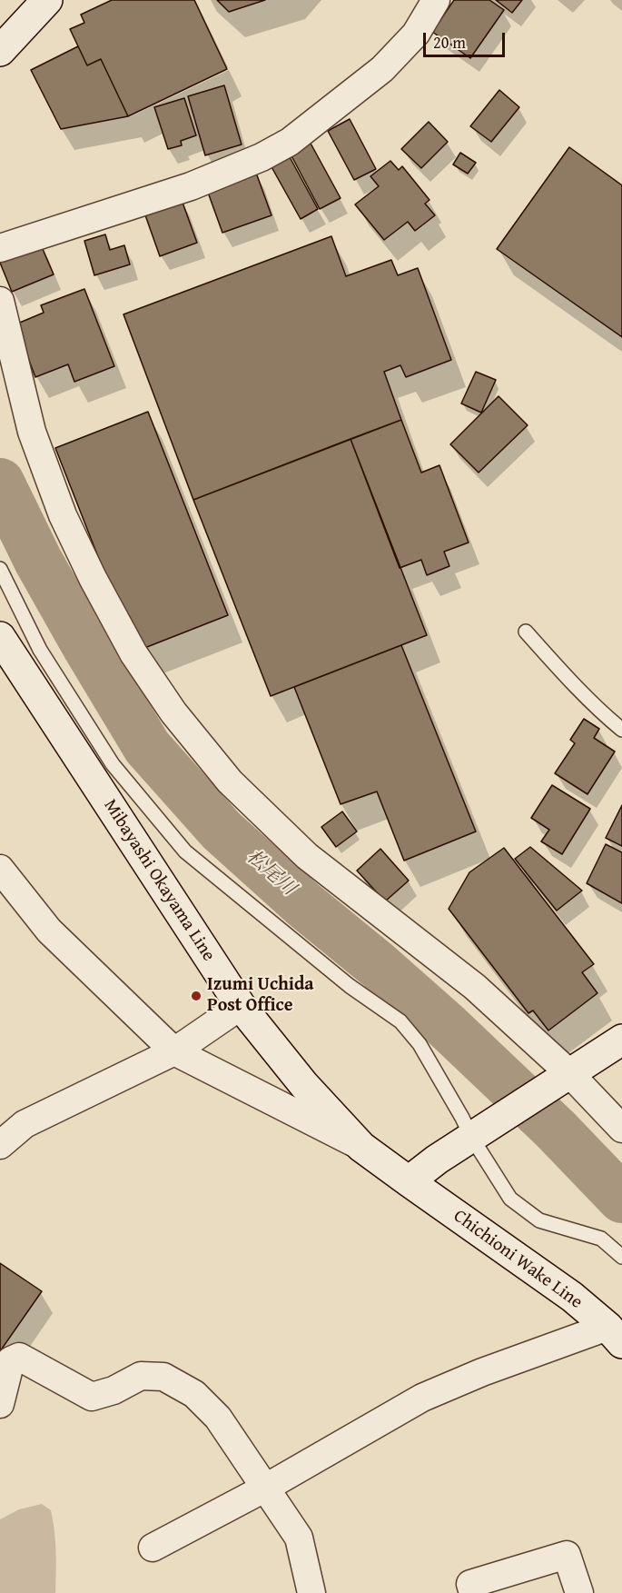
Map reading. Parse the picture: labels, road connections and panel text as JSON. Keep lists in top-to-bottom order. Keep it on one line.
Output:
{"streets":{"main road":["Mibayashi Okayama Line","Chichioni Wake Line"]},"crossings":[["Mibayashi Okayama Line","Chichioni Wake Line"]],"water":["松尾川"],"places":["Izumi Uchida Post Office"],"scale_bar":"20 m"}
